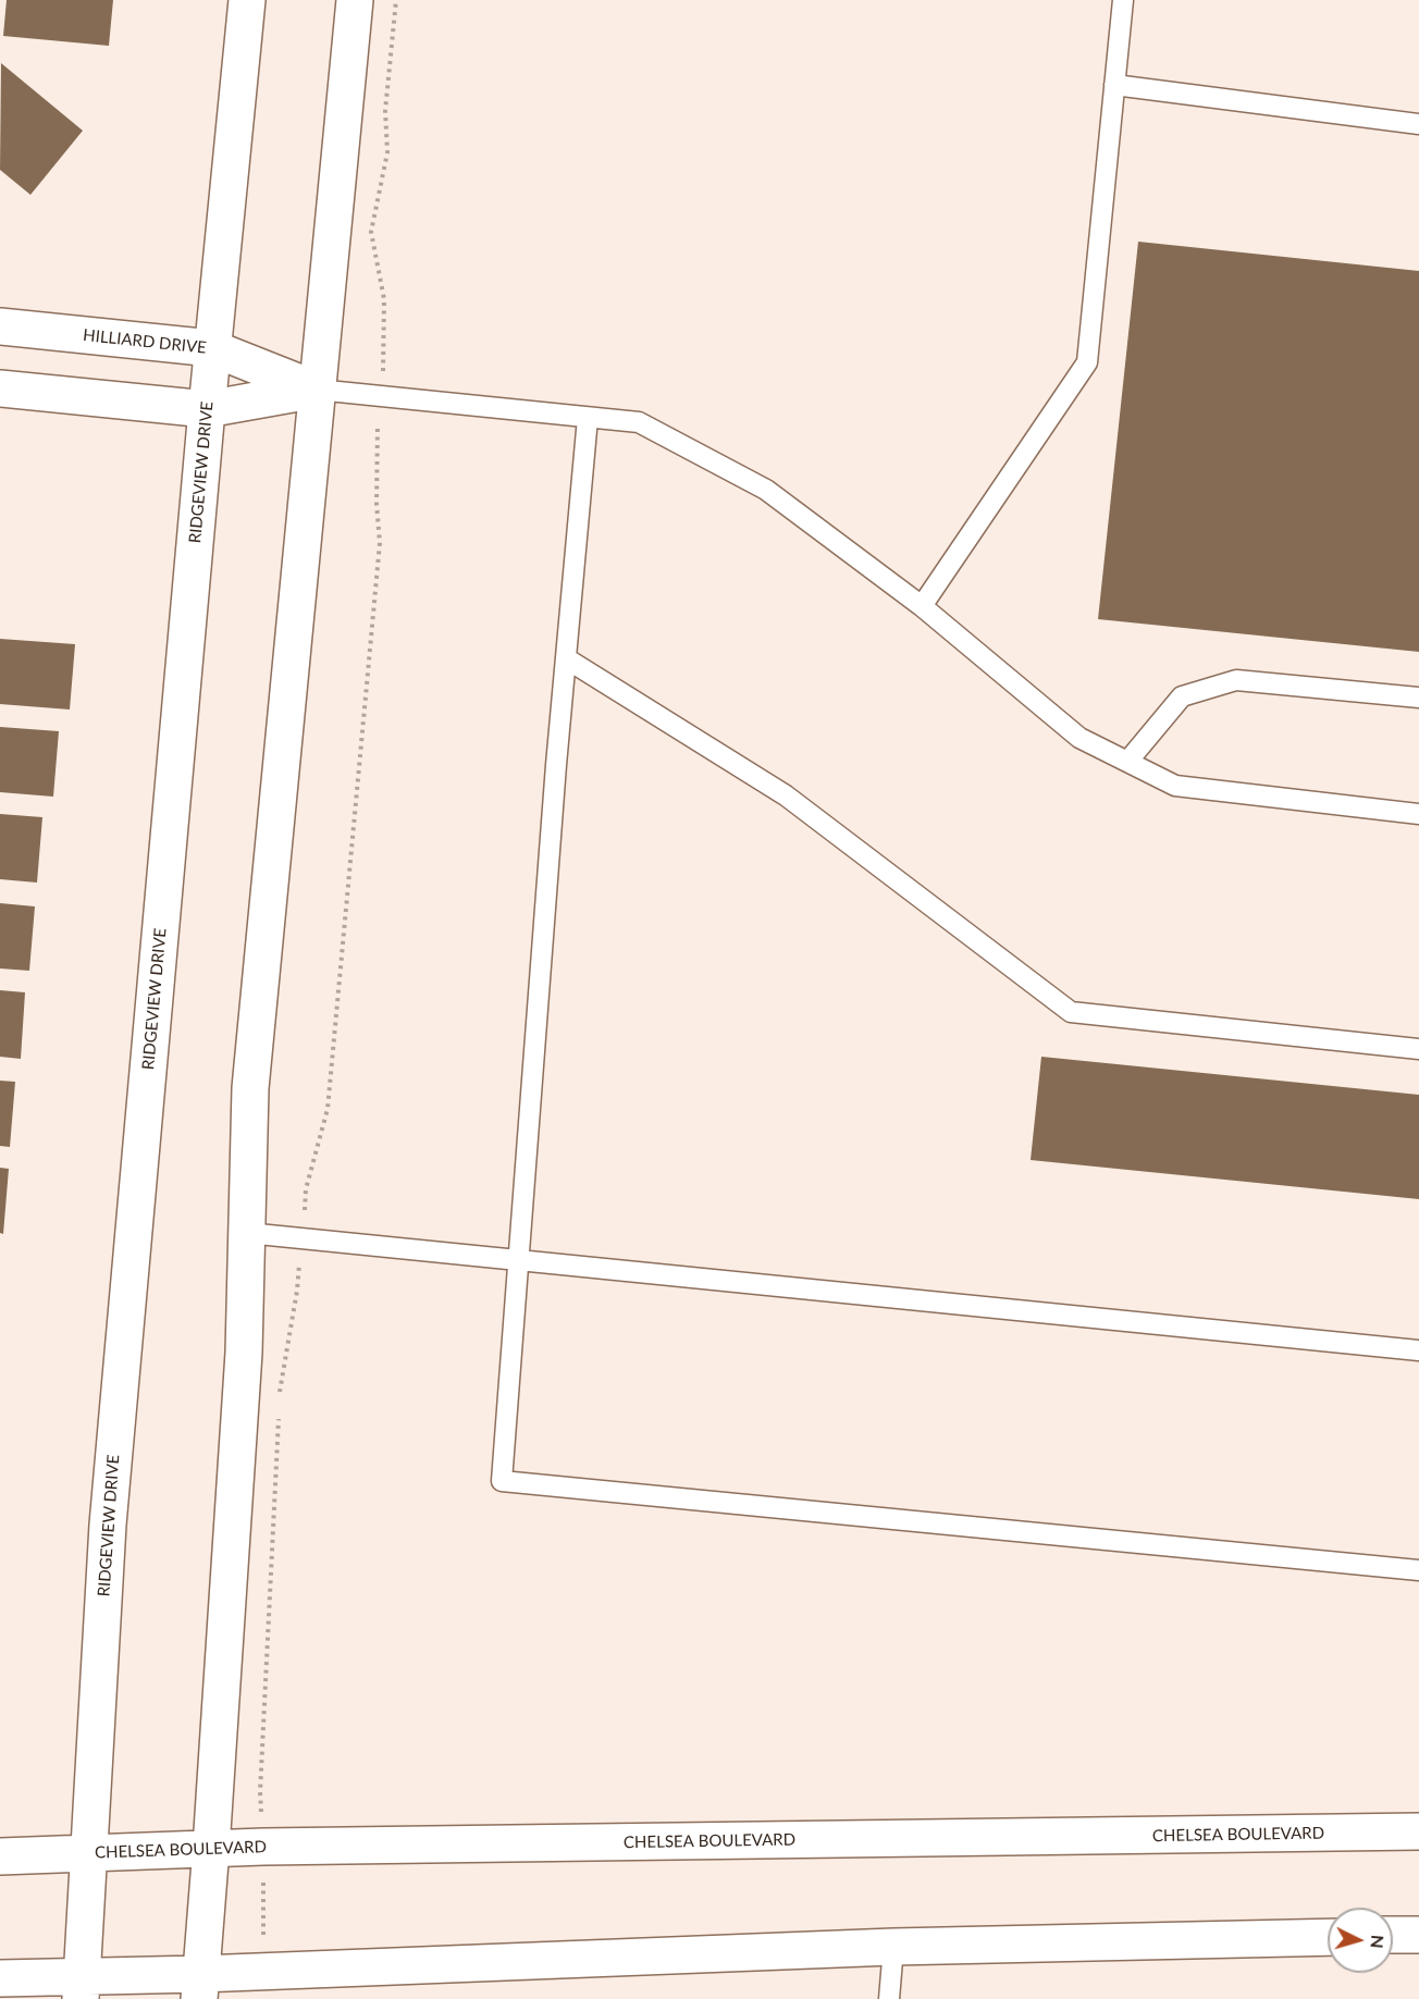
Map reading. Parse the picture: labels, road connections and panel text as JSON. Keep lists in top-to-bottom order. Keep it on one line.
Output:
{"streets":{"main road":["HILLIARD DRIVE","RIDGEVIEW DRIVE","CHELSEA BOULEVARD"]},"crossings":[["HILLIARD DRIVE","RIDGEVIEW DRIVE"],["RIDGEVIEW DRIVE","CHELSEA BOULEVARD"]],"north":"right"}
